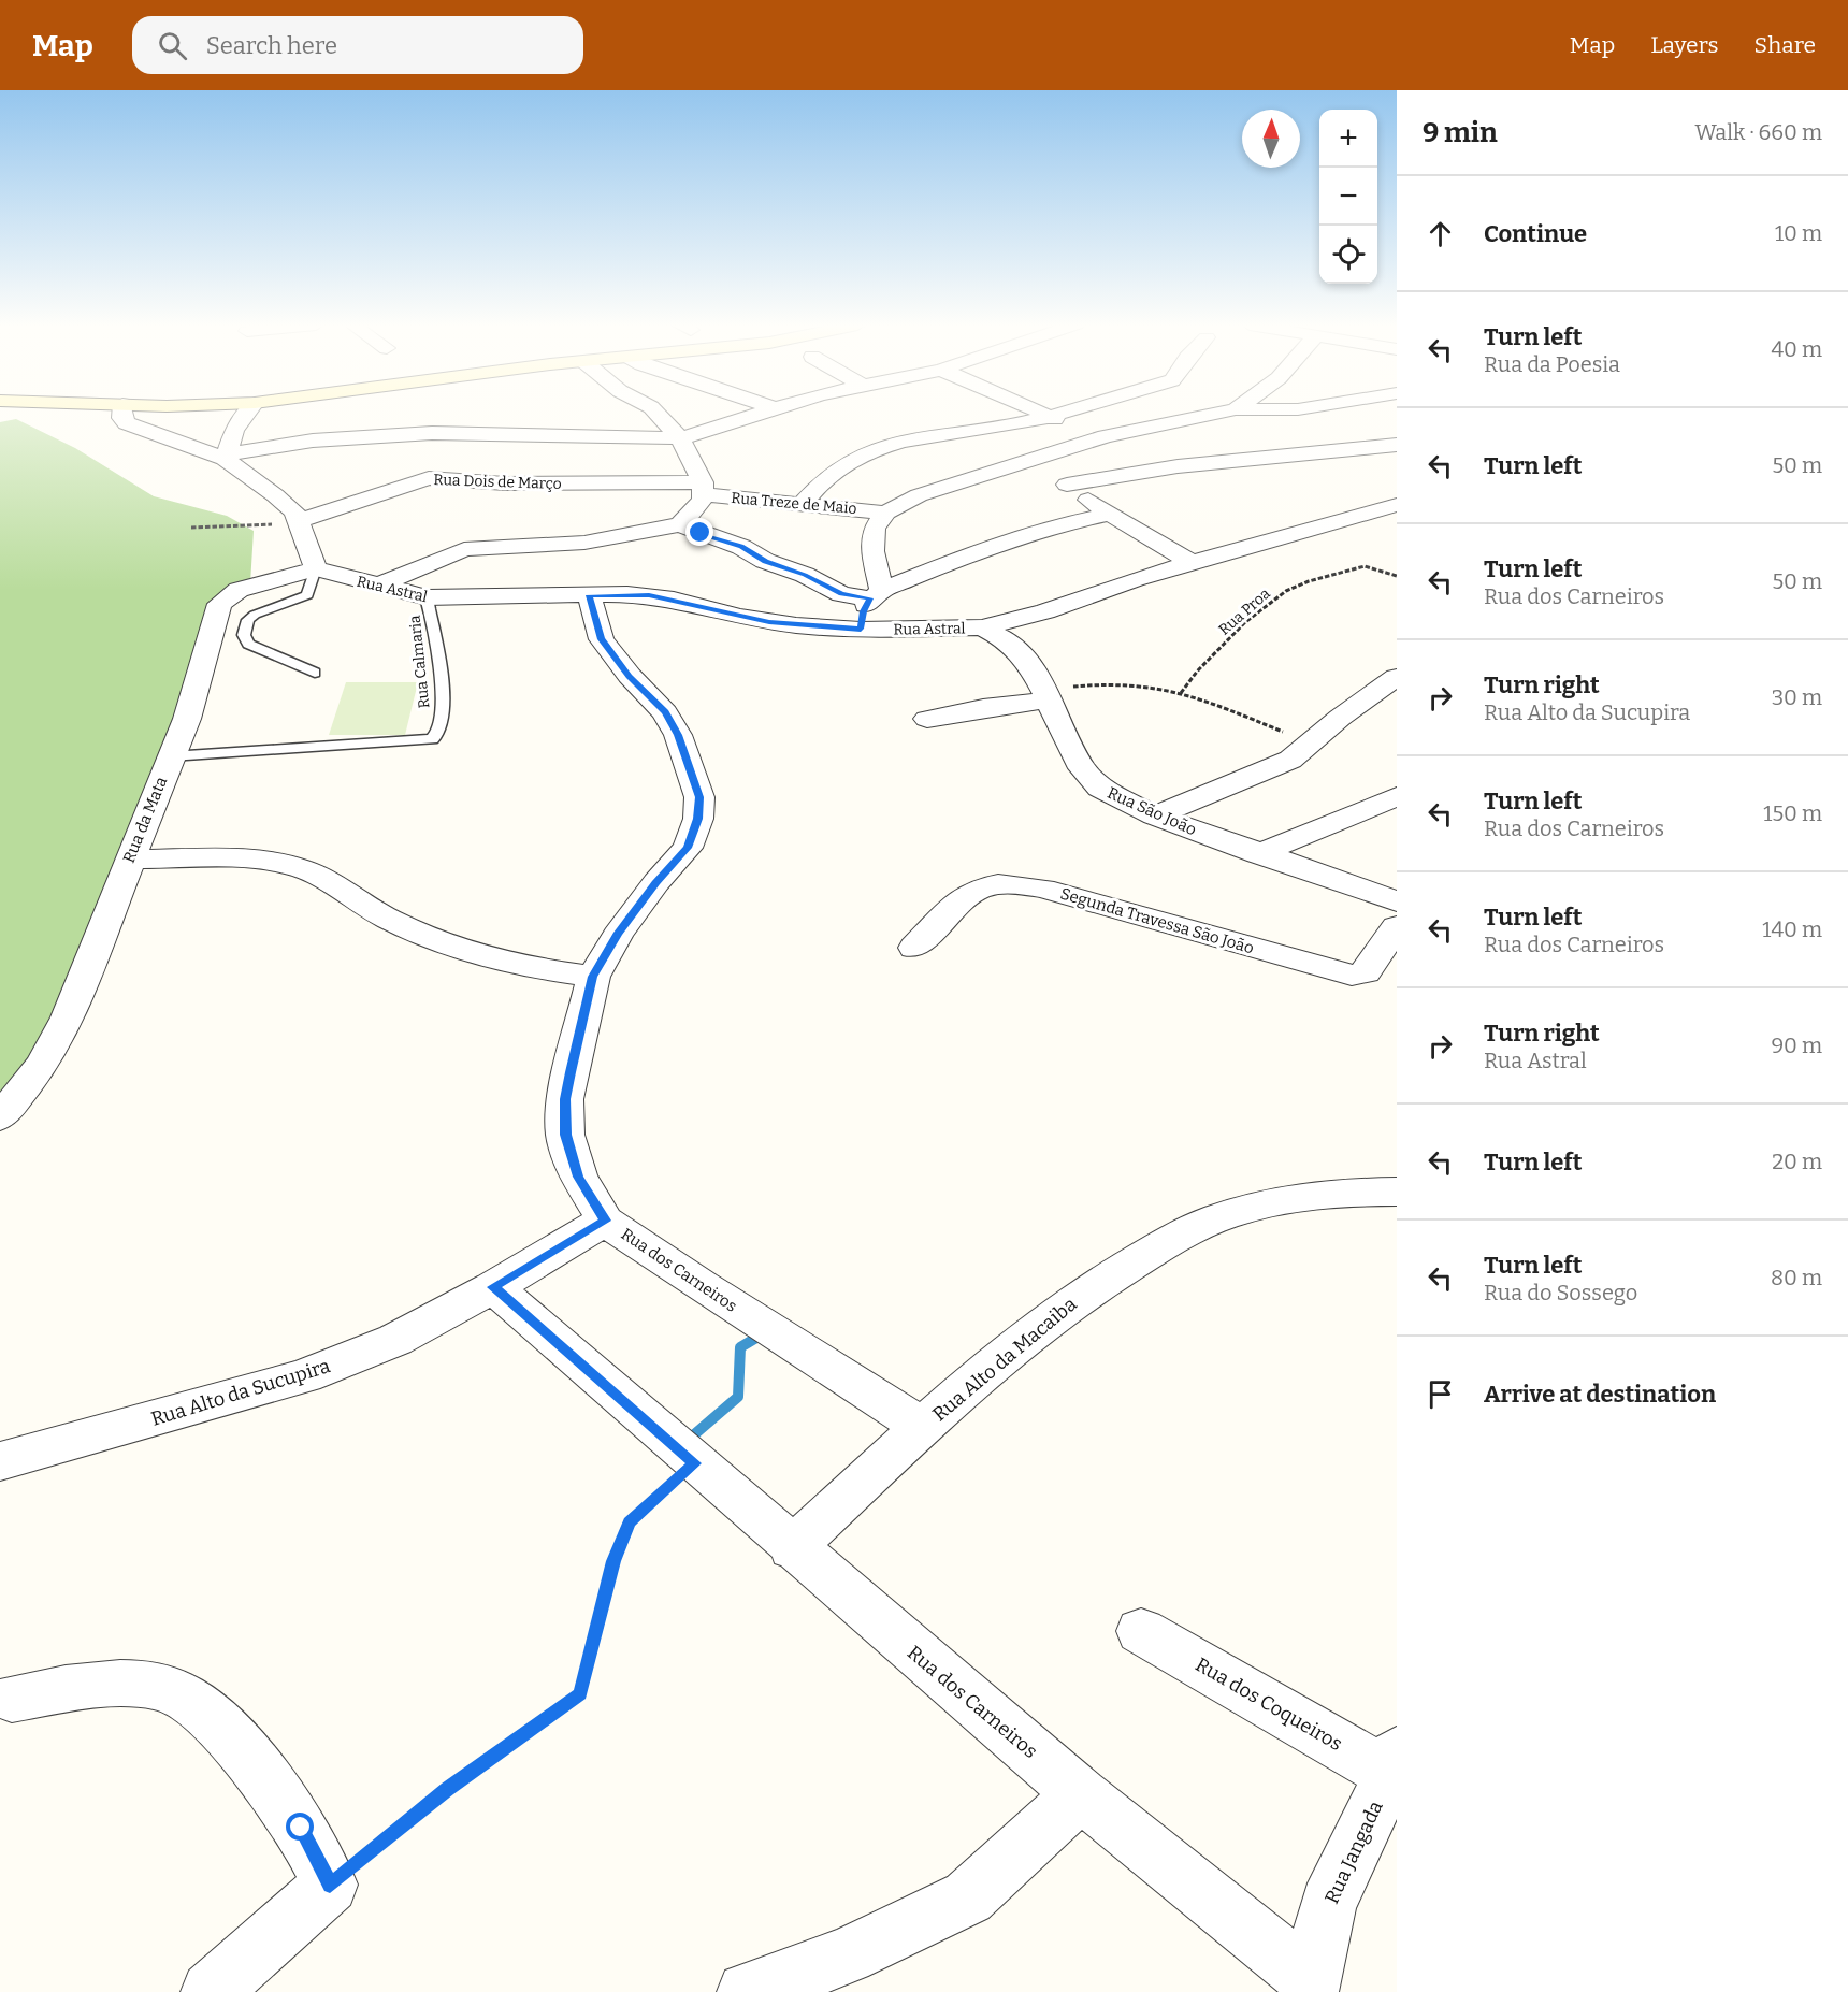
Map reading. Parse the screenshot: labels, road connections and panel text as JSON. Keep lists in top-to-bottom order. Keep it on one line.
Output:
{"streets":{"street":["Rua Dois de Março","Rua Treze de Maio","Rua Astral","Rua São João","Rua da Mata","Segunda Travessa São João","Rua dos Carneiros","Rua Alto da Macaiba","Rua Alto da Sucupira","Rua dos Coqueiros","Rua Jangada"],"lane":["Rua Calmaria"],"path":["Rua Proa"]},"crossings":[["Rua Dois de Março","Rua Treze de Maio"],["Rua Astral","Rua Calmaria"],["Rua Astral","Rua São João"],["Rua Astral","Rua da Mata"],["Rua Astral","Rua dos Carneiros"],["Rua Calmaria","Rua da Mata"],["Rua dos Carneiros","Rua Alto da Macaiba"],["Rua dos Carneiros","Rua Alto da Sucupira"],["Rua dos Carneiros","Rua Jangada"],["Rua dos Coqueiros","Rua Jangada"]],"north":"top","page":{"header":"Map","search":"Search here","nav":["Map","Layers","Share"],"heading":["9 min","Walk · 660 m"],"map_buttons":["+","−"],"list":[["Continue","10 m"],["Turn left","Rua da Poesia","40 m"],["Turn left","50 m"],["Turn left","Rua dos Carneiros","50 m"],["Turn right","Rua Alto da Sucupira","30 m"],["Turn left","Rua dos Carneiros","150 m"],["Turn left","Rua dos Carneiros","140 m"],["Turn right","Rua Astral","90 m"],["Turn left","20 m"],["Turn left","Rua do Sossego","80 m"],"Arrive at destination"]}}
